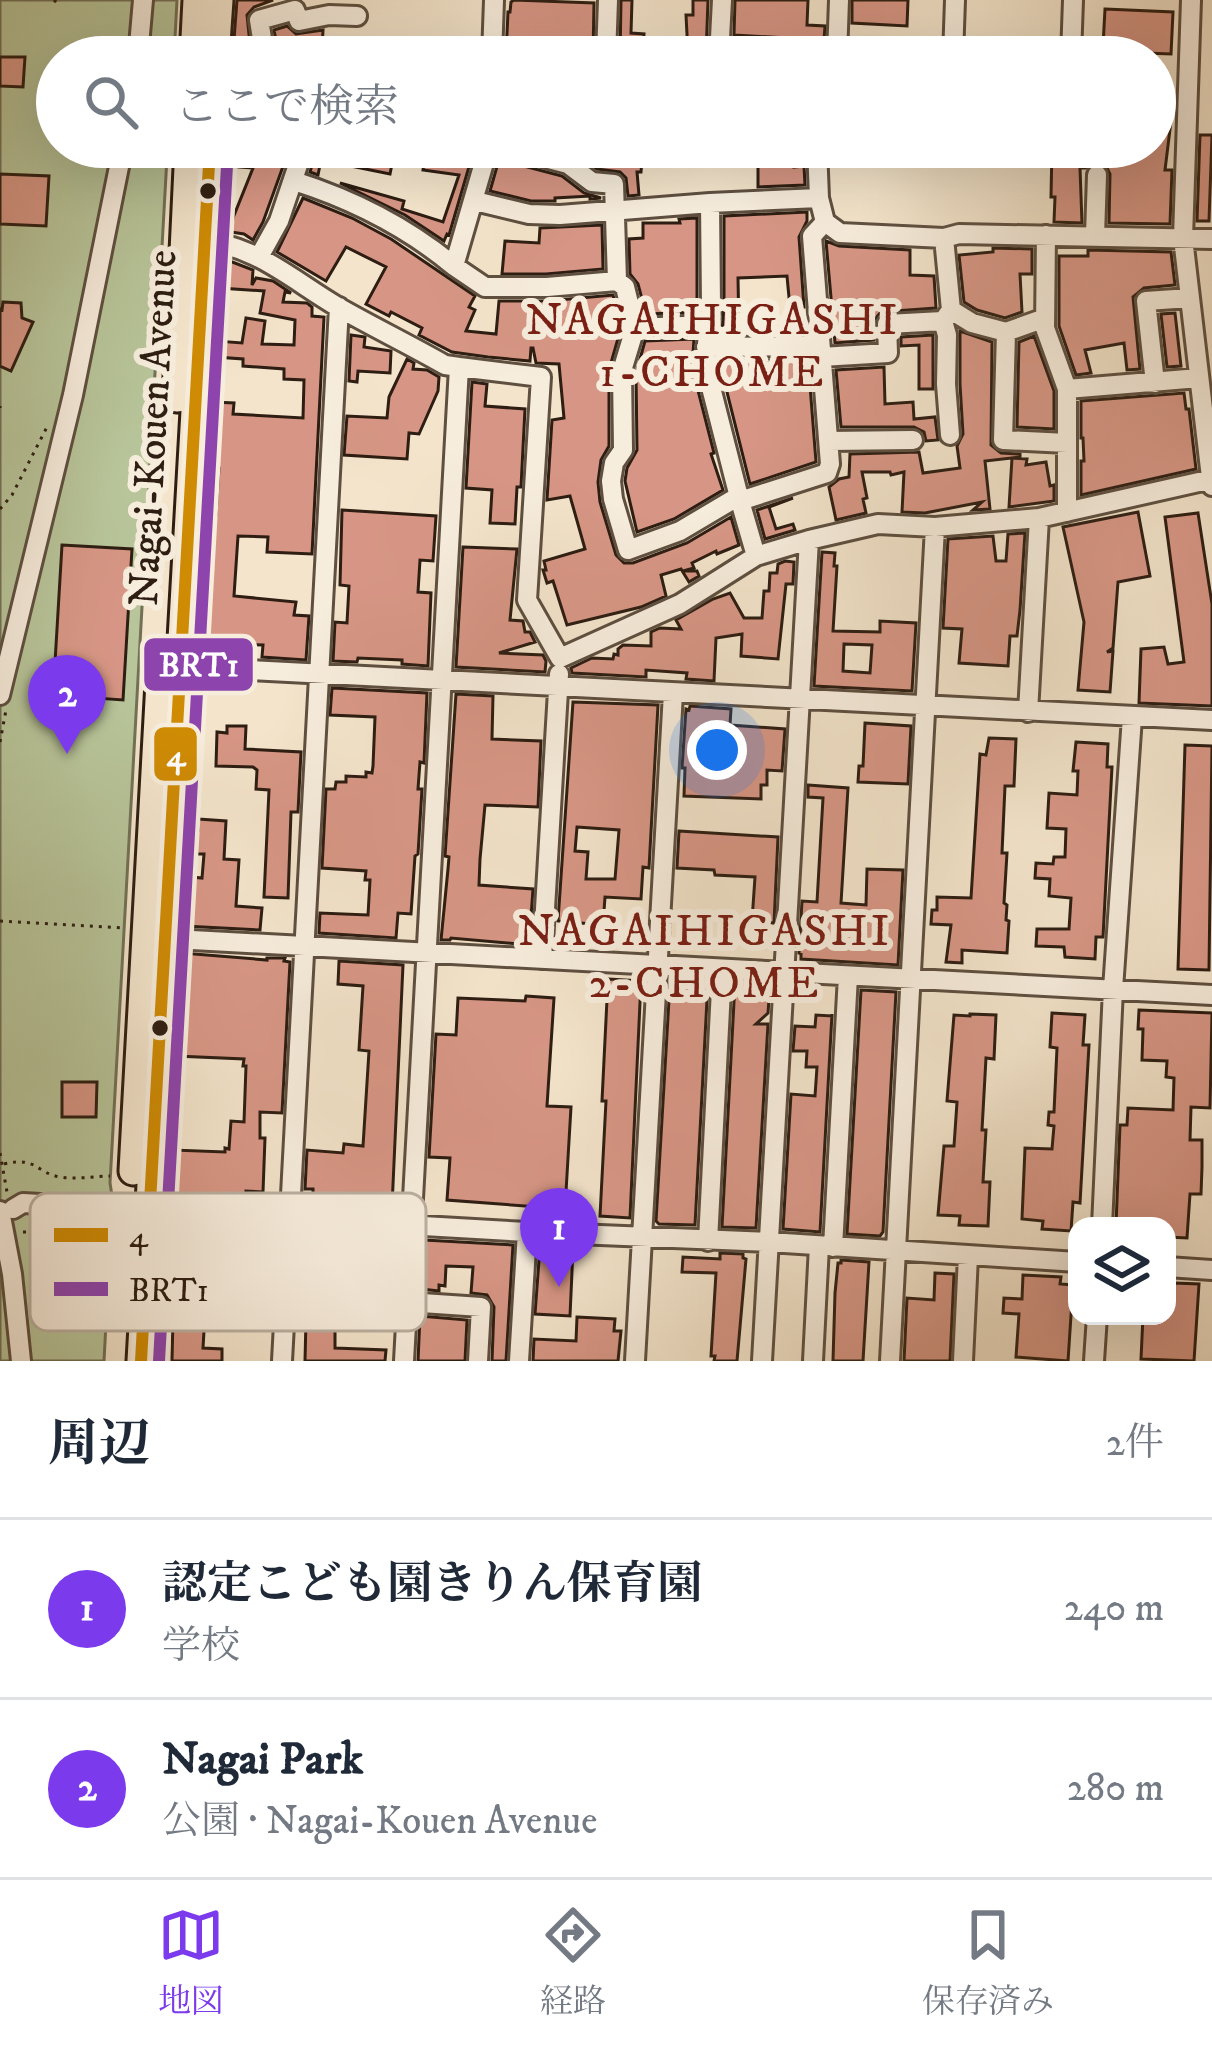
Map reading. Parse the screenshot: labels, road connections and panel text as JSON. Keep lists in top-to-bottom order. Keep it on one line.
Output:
{"streets":{"highway":["Nagai-Kouen Avenue"]},"districts":["NAGAIHIGASHI 1-CHOME","NAGAIHIGASHI 2-CHOME"],"lines":["transit line 4","transit line BRT1"],"legend":["4","BRT1"],"page":{"search":"ここで検索","pins":["2","1"],"heading":["周辺","2件"],"list":[{"mark":"1","name":"認定こども園きりん保育園","note":"学校","value":"240 m"},{"mark":"2","name":"Nagai Park","note":"公園 · Nagai-Kouen Avenue","value":"280 m"}],"nav":["地図","経路","保存済み"]}}
